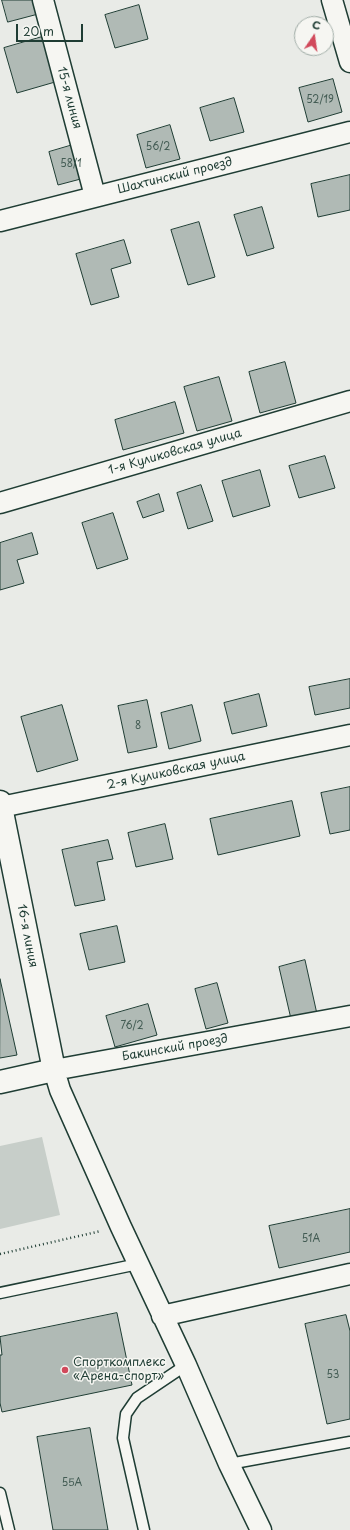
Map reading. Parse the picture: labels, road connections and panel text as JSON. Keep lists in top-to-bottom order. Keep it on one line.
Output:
{"streets":{"street":["15-я линия","Шахтинский проезд","1-я Куликовская улица","2-я Куликовская улица","16-я линия","Бакинский проезд"]},"crossings":[["15-я линия","Шахтинский проезд"],["2-я Куликовская улица","16-я линия"],["16-я линия","Бакинский проезд"]],"places":["Спорткомплекс «Арена-спорт»"],"house_numbers":["52/19","56/2","58/1","8","76/2","51А","53","55А"],"scale_bar":"20 m","north":"top"}
